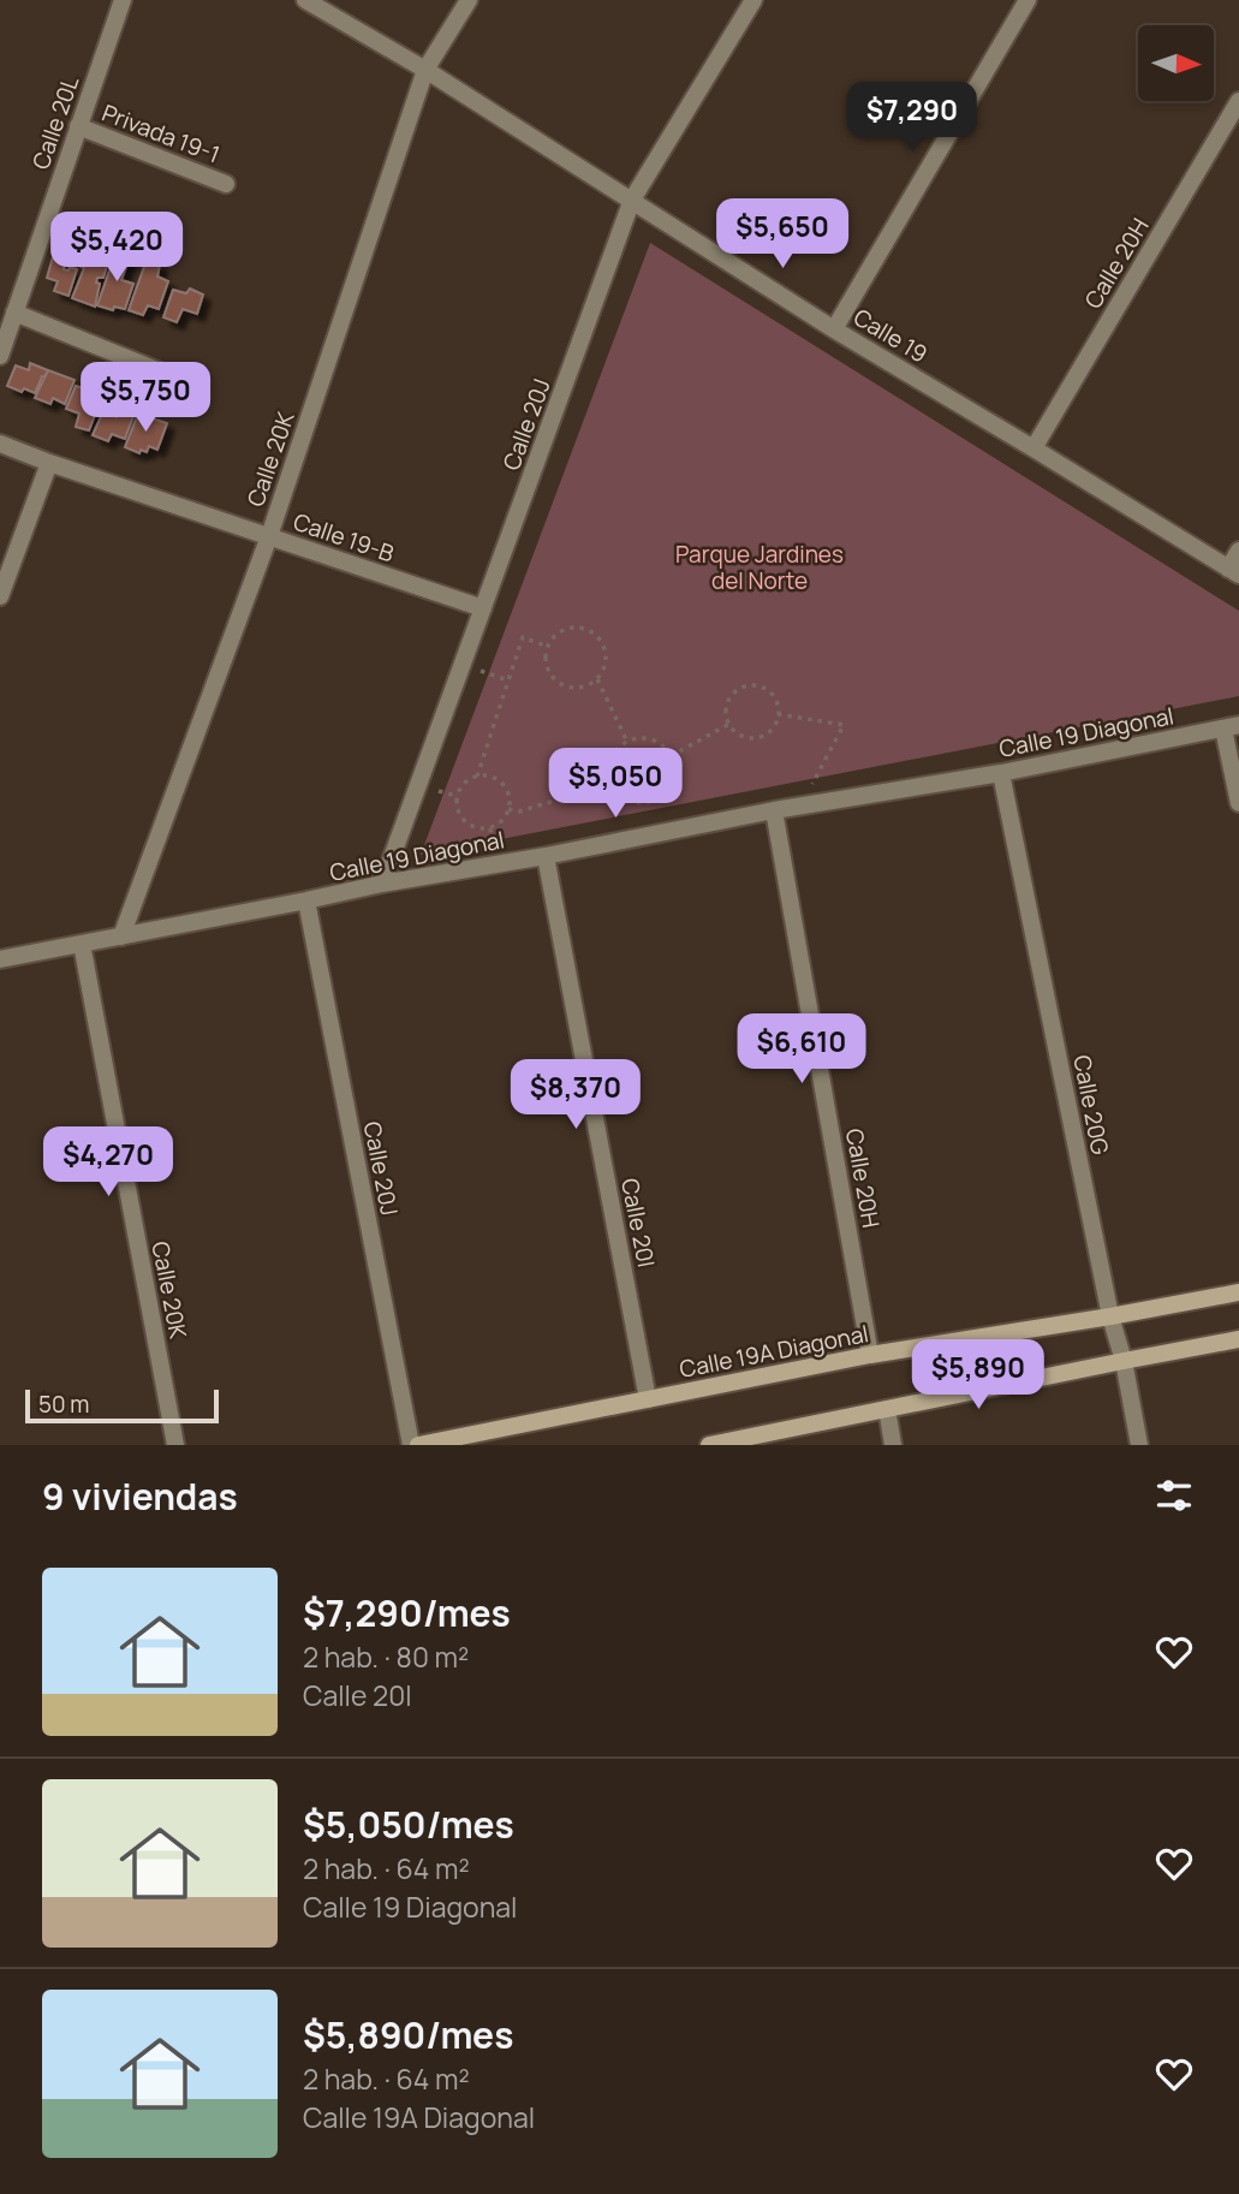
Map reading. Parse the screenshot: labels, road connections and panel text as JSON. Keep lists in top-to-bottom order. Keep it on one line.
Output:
{"streets":{"street":["Calle 20L","Privada 19-1","Calle 20H","Calle 19","Calle 20J","Calle 20K","Calle 19-B","Calle 19 Diagonal","Calle 20G","Calle 20I","Calle 19A Diagonal"]},"crossings":[["Calle 20L","Privada 19-1"],["Calle 20H","Calle 19"],["Calle 20H","Calle 19 Diagonal"],["Calle 20H","Calle 19A Diagonal"],["Calle 19","Calle 20J"],["Calle 19","Calle 20K"],["Calle 20J","Calle 19-B"],["Calle 20J","Calle 19 Diagonal"],["Calle 20K","Calle 19-B"],["Calle 20K","Calle 19 Diagonal"],["Calle 19 Diagonal","Calle 20G"],["Calle 19 Diagonal","Calle 20I"],["Calle 20G","Calle 19A Diagonal"],["Calle 20I","Calle 19A Diagonal"]],"parks":["Parque Jardines del Norte"],"scale_bar":"50 m","north":"right","page":{"price":["$7,290","$5,650","$5,420","$5,750","$5,050","$6,610","$8,370","$4,270","$5,890"],"scale":"50 m","heading":"9 viviendas","list":[{"name":"$7,290/mes","note":"2 hab. · 80 m² · Calle 20I"},{"name":"$5,050/mes","note":"2 hab. · 64 m² · Calle 19 Diagonal"},{"name":"$5,890/mes","note":"2 hab. · 64 m² · Calle 19A Diagonal"}]}}
